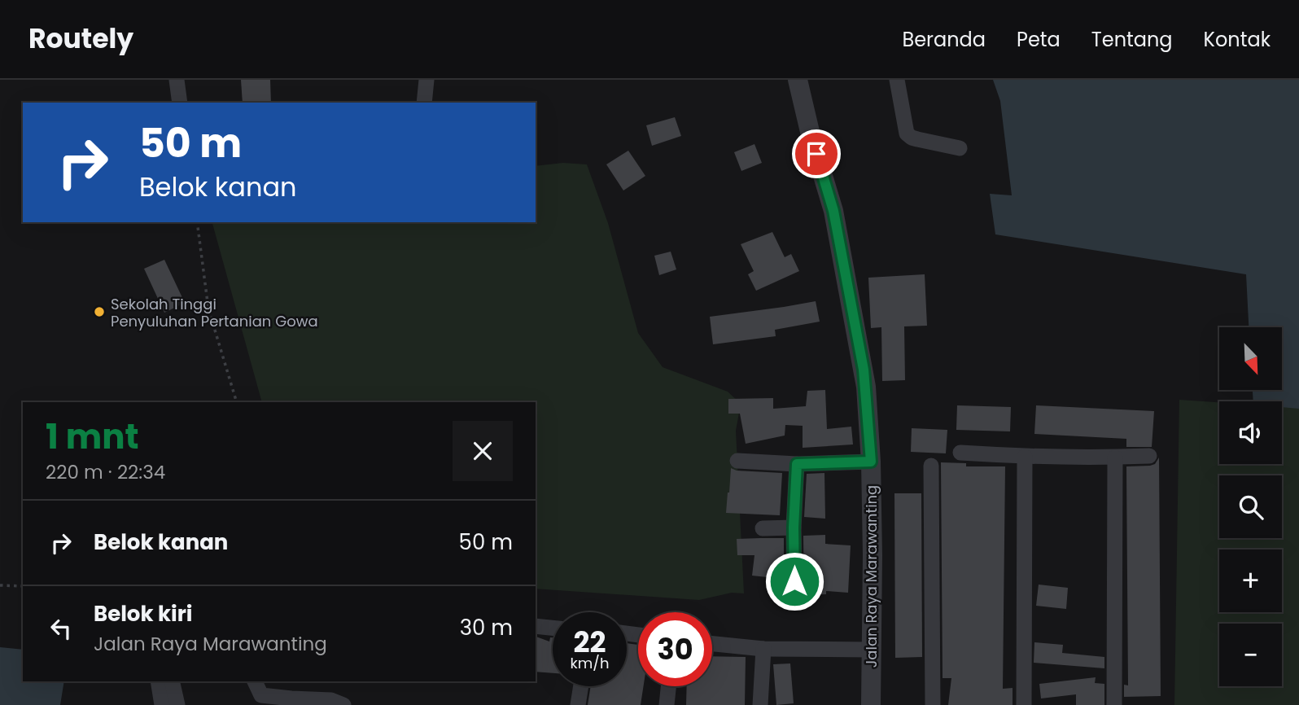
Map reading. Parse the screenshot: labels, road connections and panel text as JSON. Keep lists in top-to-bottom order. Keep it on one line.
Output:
{"streets":{"street":["Jalan Raya Marawanting"]},"places":["Sekolah Tinggi Penyuluhan Pertanian Gowa"],"north":"bottom right","page":{"header":"Routely","nav":["Beranda","Peta","Tentang","Kontak"],"turn":["50 m","Belok kanan"],"map_buttons":["+","−"],"heading":["1 mnt","220 m · 22:34"],"list":[{"name":"Belok kanan","value":"50 m"},{"name":"Belok kiri","note":"Jalan Raya Marawanting","value":"30 m"}],"speed":"22 km/h","limit":"30"}}
